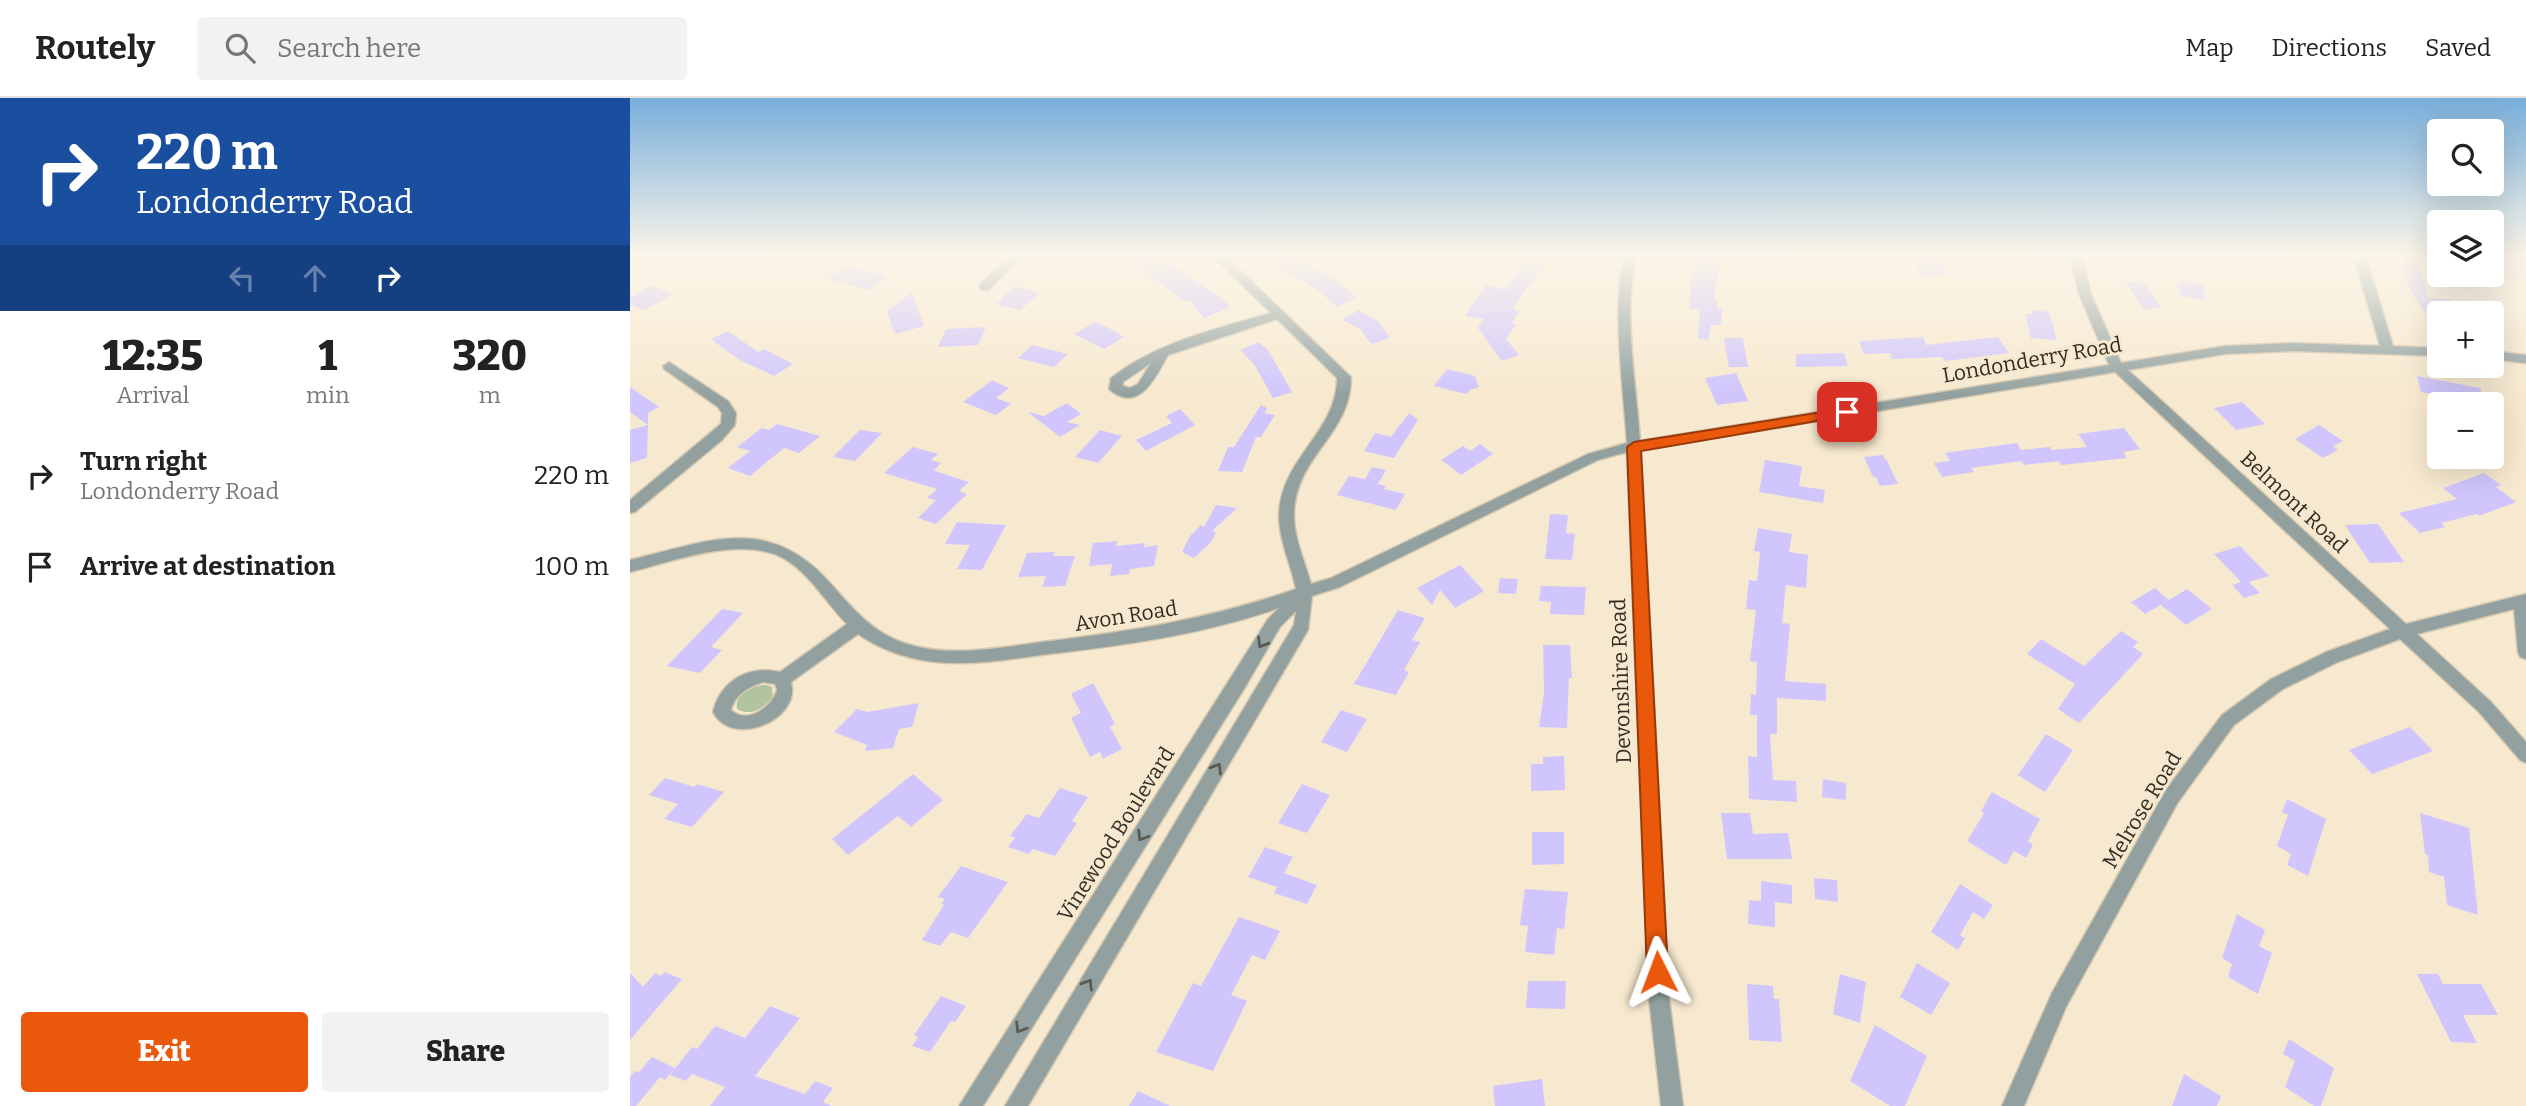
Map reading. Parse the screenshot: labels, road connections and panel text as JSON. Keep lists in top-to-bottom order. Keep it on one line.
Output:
{"streets":{"street":["Londonderry Road","Belmont Road","Avon Road","Devonshire Road","Melrose Road","Vinewood Boulevard"]},"crossings":[["Londonderry Road","Belmont Road"],["Londonderry Road","Avon Road"],["Londonderry Road","Devonshire Road"],["Belmont Road","Melrose Road"],["Avon Road","Devonshire Road"],["Avon Road","Vinewood Boulevard"]],"page":{"header":"Routely","search":"Search here","nav":["Map","Directions","Saved"],"turn":["220 m","Londonderry Road"],"map_buttons":["+","−"],"eta":["12:35","Arrival","1","min","320","m"],"list":[{"name":"Turn right","note":"Londonderry Road","value":"220 m"},{"name":"Arrive at destination","value":"100 m"}],"buttons":["Exit","Share"]}}
